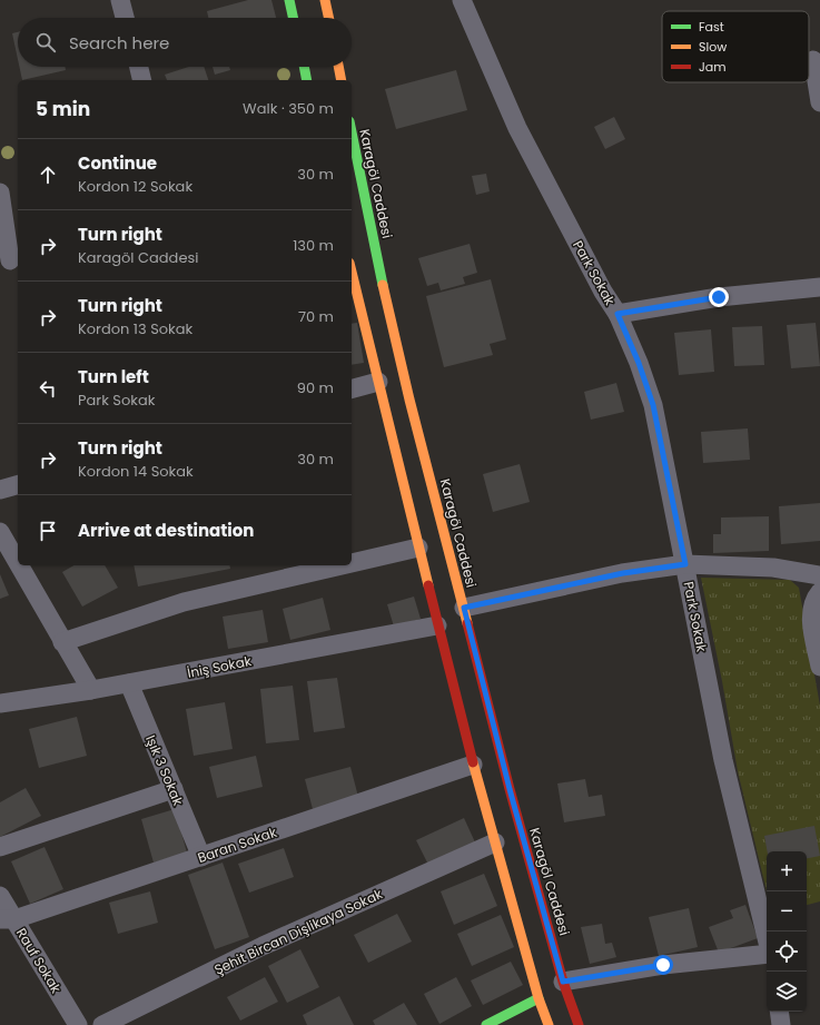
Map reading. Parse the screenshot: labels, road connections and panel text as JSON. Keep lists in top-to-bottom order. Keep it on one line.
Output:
{"streets":{"main road":["Karagöl Caddesi"],"street":["Park Sokak","İniş Sokak","Işık 3 Sokak","Baran Sokak","Şehit Bircan Dişlikaya Sokak","Rauf Sokak"]},"crossings":[["İniş Sokak","Işık 3 Sokak"],["Işık 3 Sokak","Baran Sokak"],["Baran Sokak","Rauf Sokak"]],"legend":["Fast","Slow","Jam"],"page":{"search":"Search here","heading":["5 min","Walk · 350 m"],"list":[["Continue","Kordon 12 Sokak","30 m"],["Turn right","Karagöl Caddesi","130 m"],["Turn right","Kordon 13 Sokak","70 m"],["Turn left","Park Sokak","90 m"],["Turn right","Kordon 14 Sokak","30 m"],"Arrive at destination"],"map_buttons":["+","−"]}}
